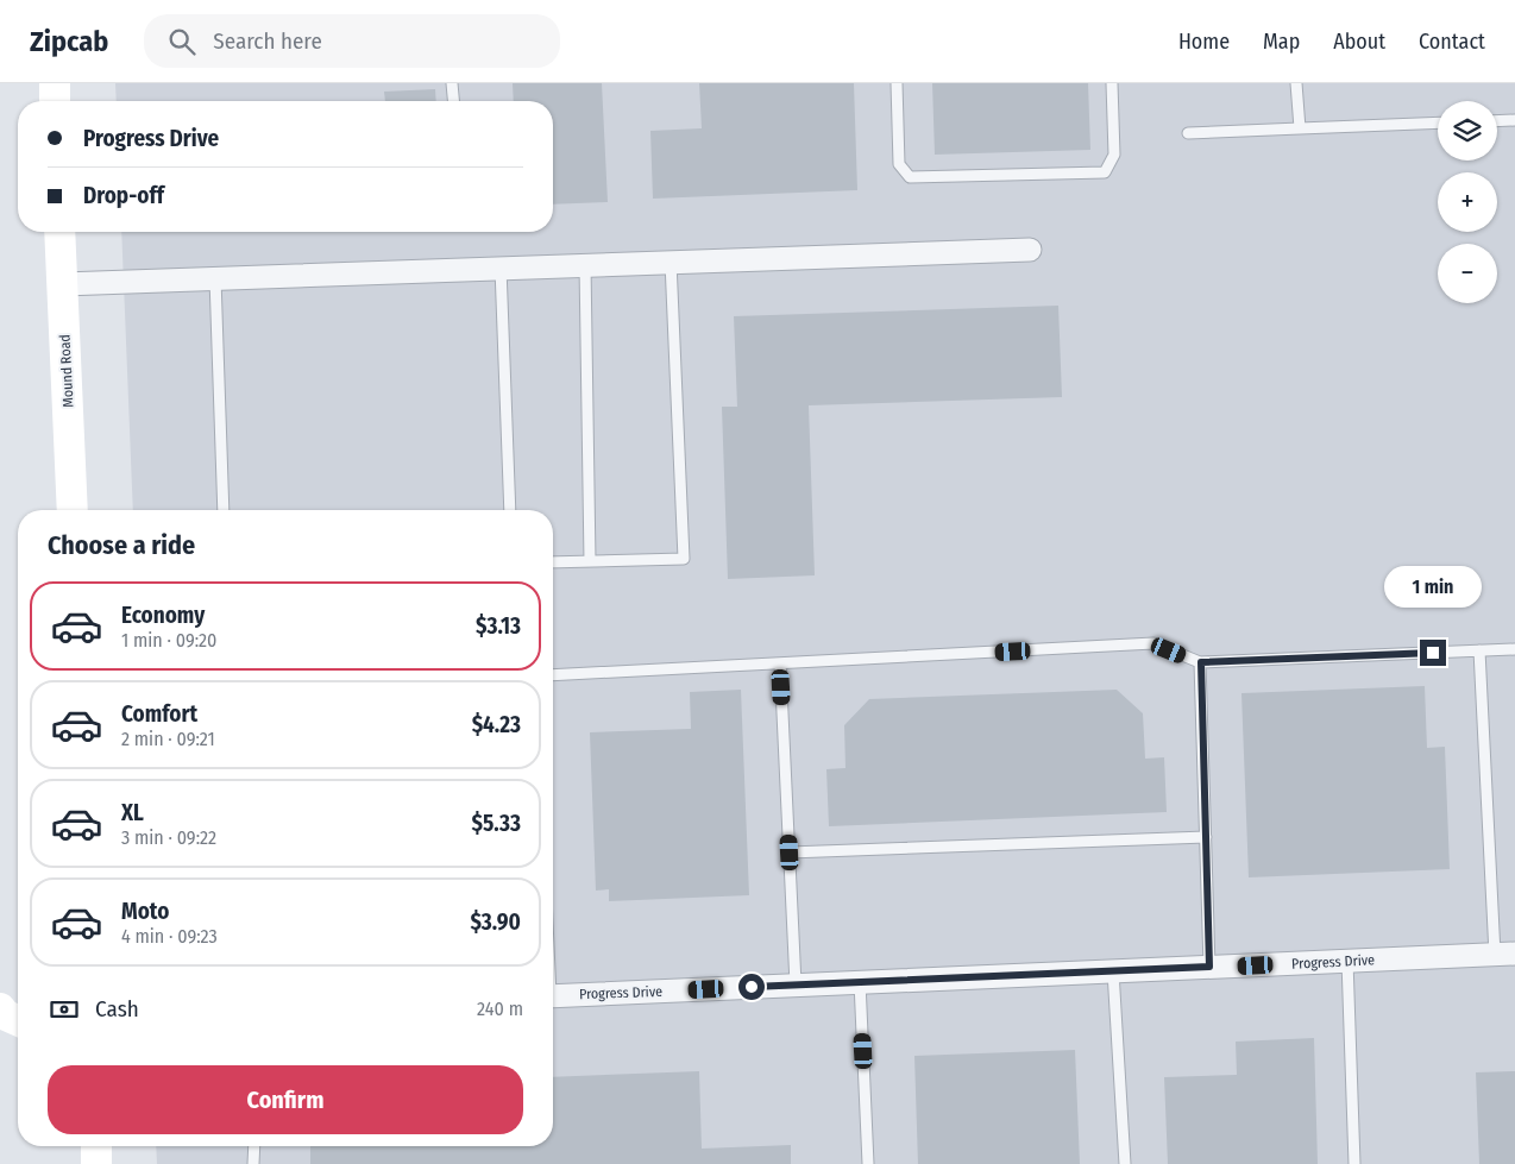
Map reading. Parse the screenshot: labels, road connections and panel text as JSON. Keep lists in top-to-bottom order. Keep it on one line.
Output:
{"streets":{"main road":["Mound Road"],"street":["Progress Drive"]},"page":{"header":"Zipcab","search":"Search here","nav":["Home","Map","About","Contact"],"map_buttons":["+","−"],"banner":["Progress Drive","Drop-off"],"heading":"Choose a ride","bubble":"1 min","list":[{"name":"Economy","note":"1 min · 09:20","value":"$3.13"},{"name":"Comfort","note":"2 min · 09:21","value":"$4.23"},{"name":"XL","note":"3 min · 09:22","value":"$5.33"},{"name":"Moto","note":"4 min · 09:23","value":"$3.90"}],"pay":["Cash","240 m"],"buttons":"Confirm"}}
